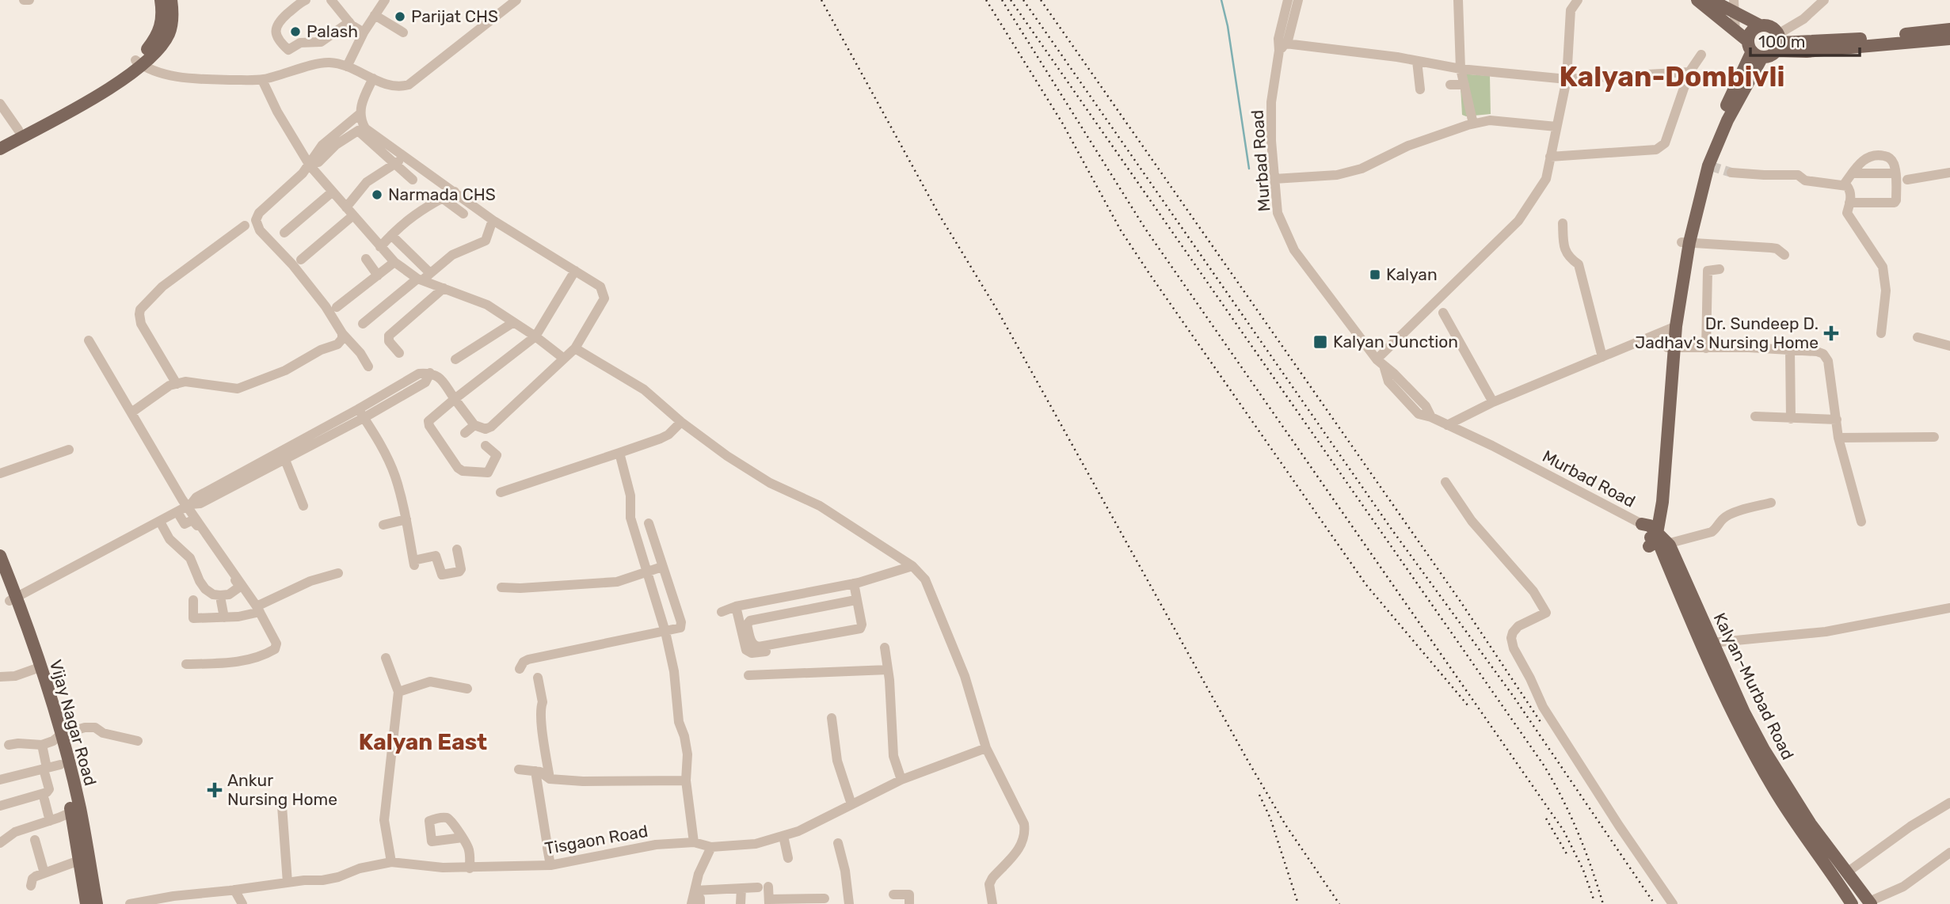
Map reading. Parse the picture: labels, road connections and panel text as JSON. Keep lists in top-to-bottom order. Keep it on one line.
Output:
{"streets":{"main road":["Kalyan-Murbad Road","Vijay Nagar Road"],"street":["Murbad Road","Tisgaon Road"]},"crossings":[["Murbad Road","Kalyan-Murbad Road"]],"districts":["Kalyan-Dombivli","Kalyan East"],"places":{"other":["Parijat CHS","Palash","Narmada CHS"],"transit":["Kalyan","Kalyan Junction"],"health":["Dr. Sundeep D. Jadhav's Nursing Home","Ankur Nursing Home"]},"scale_bar":"100 m"}
